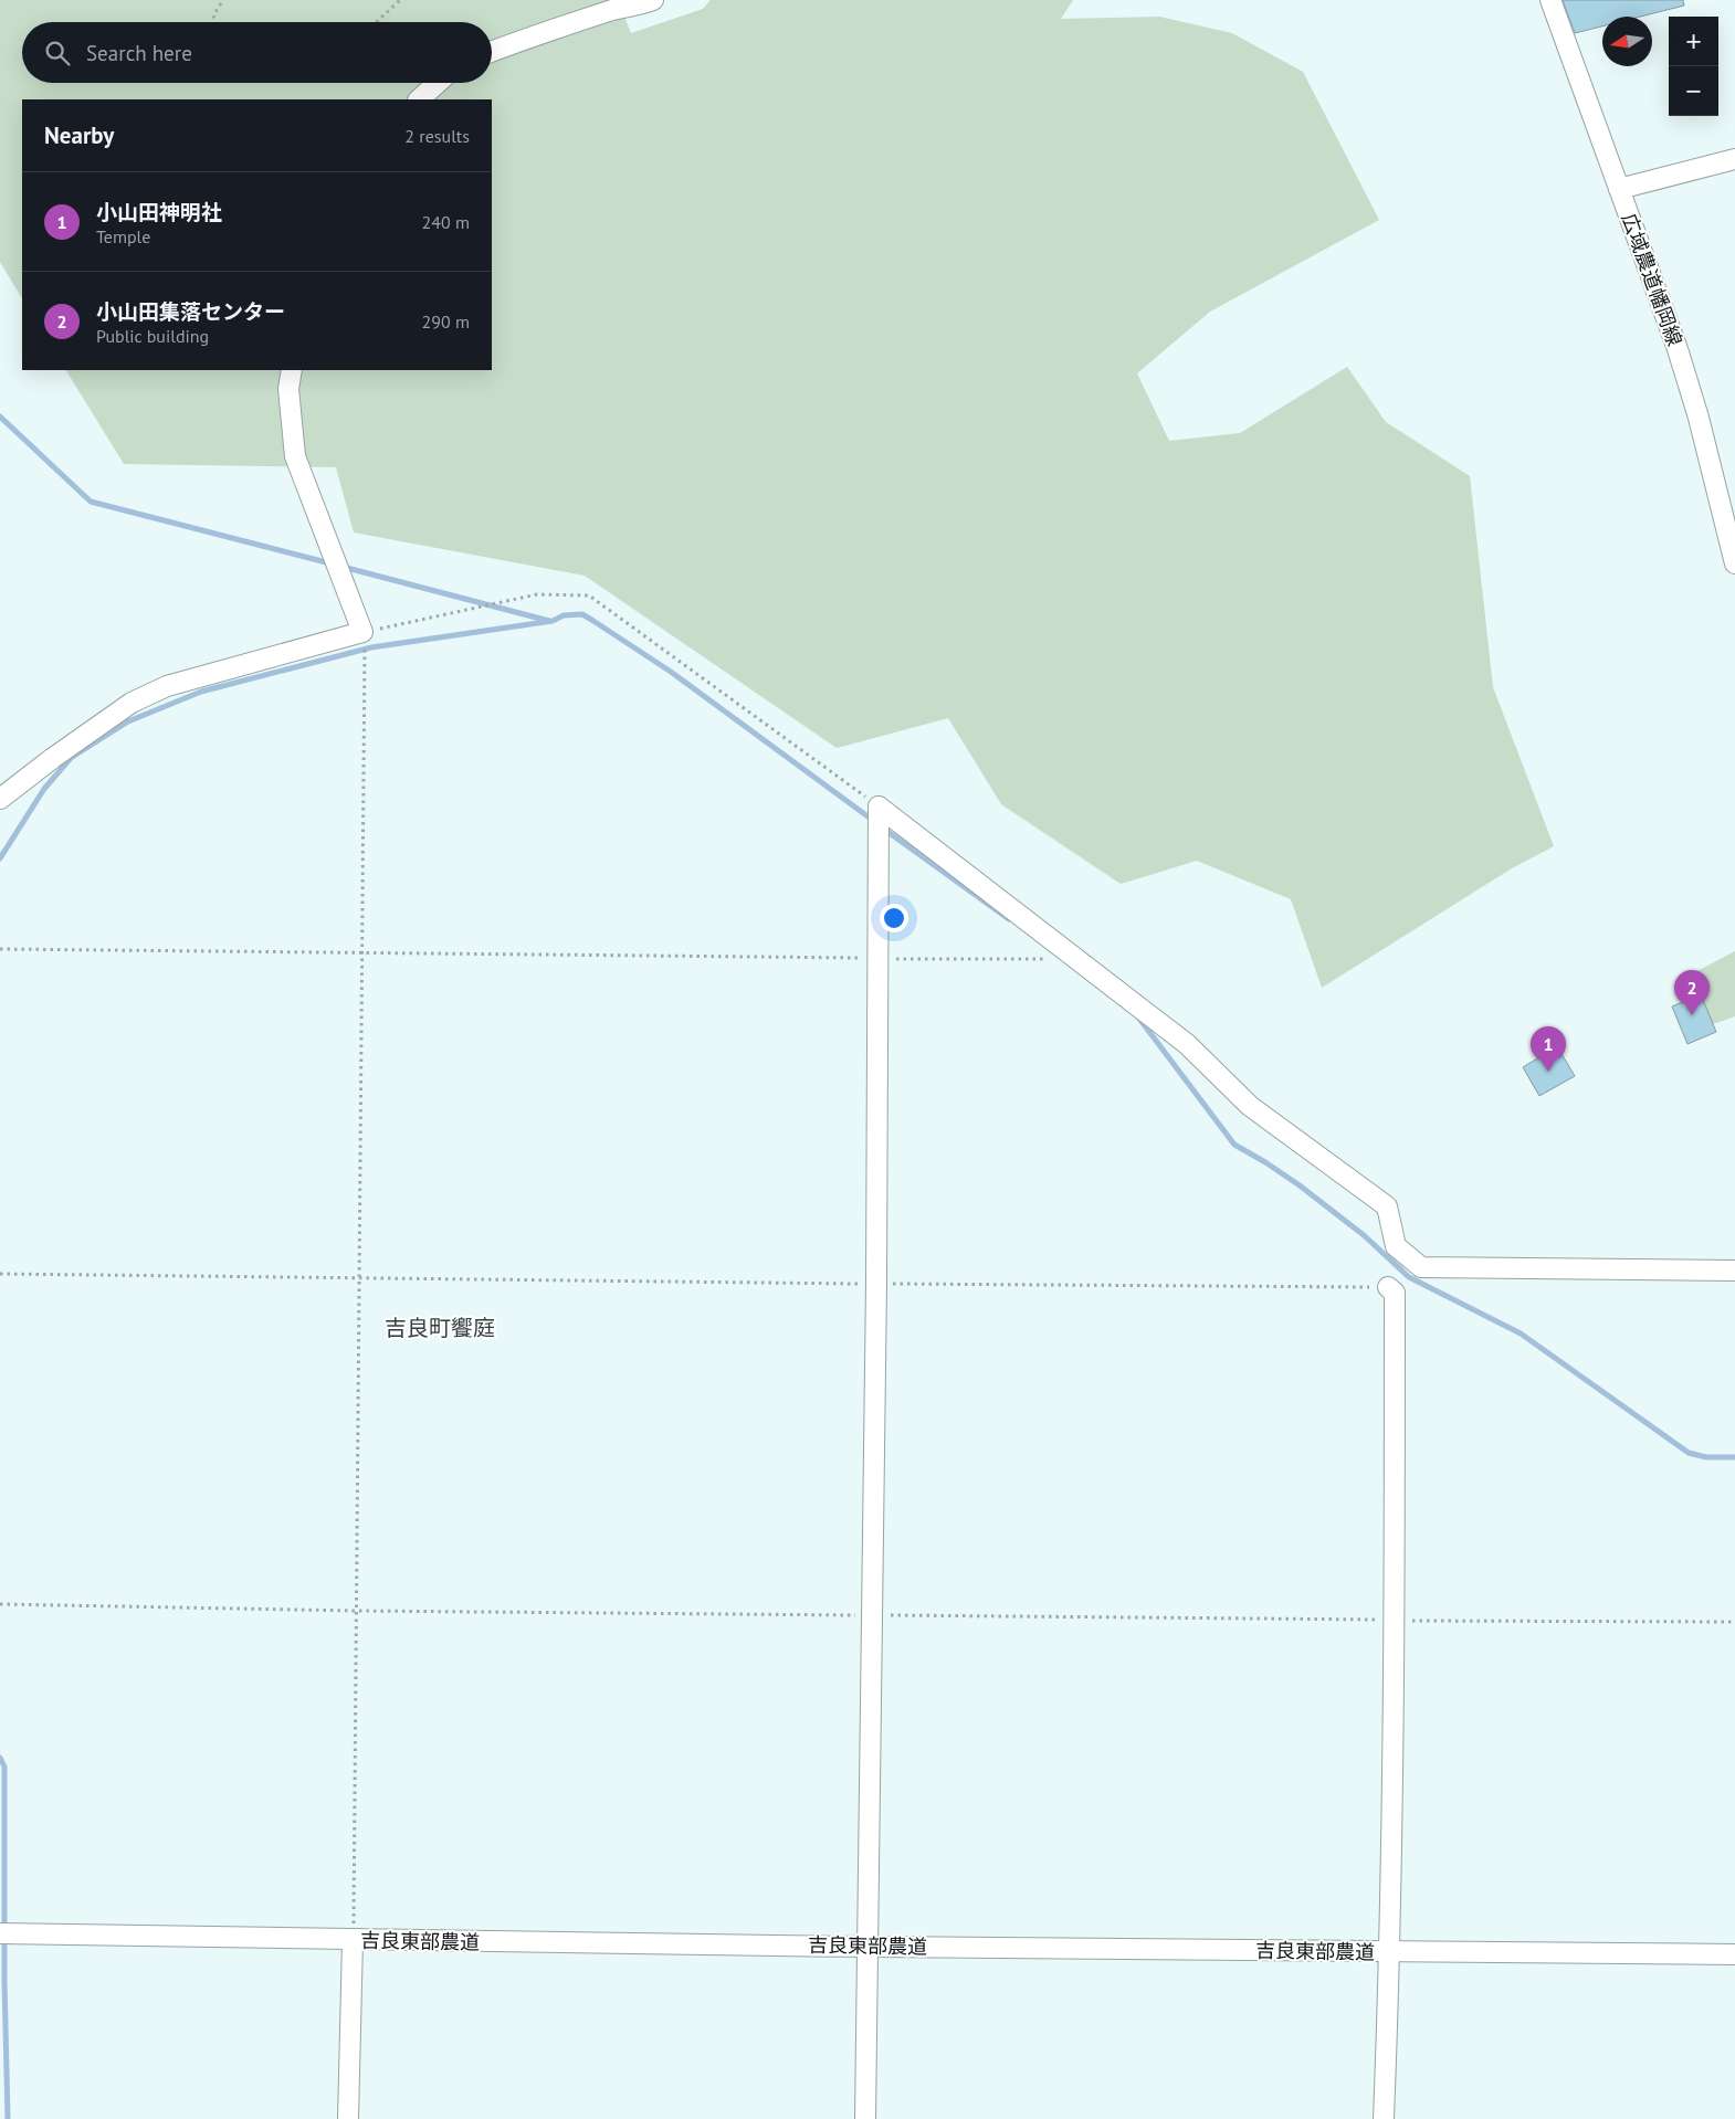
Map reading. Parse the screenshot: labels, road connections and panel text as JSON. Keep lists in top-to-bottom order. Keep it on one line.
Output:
{"streets":{"street":["広域農道幡岡線","吉良東部農道"]},"districts":["吉良町饗庭"],"north":"left","page":{"map_buttons":["+","−"],"search":"Search here","heading":["Nearby","2 results"],"list":[{"mark":"1","name":"小山田神明社","note":"Temple","value":"240 m"},{"mark":"2","name":"小山田集落センター","note":"Public building","value":"290 m"}],"pins":["2","1"]}}
